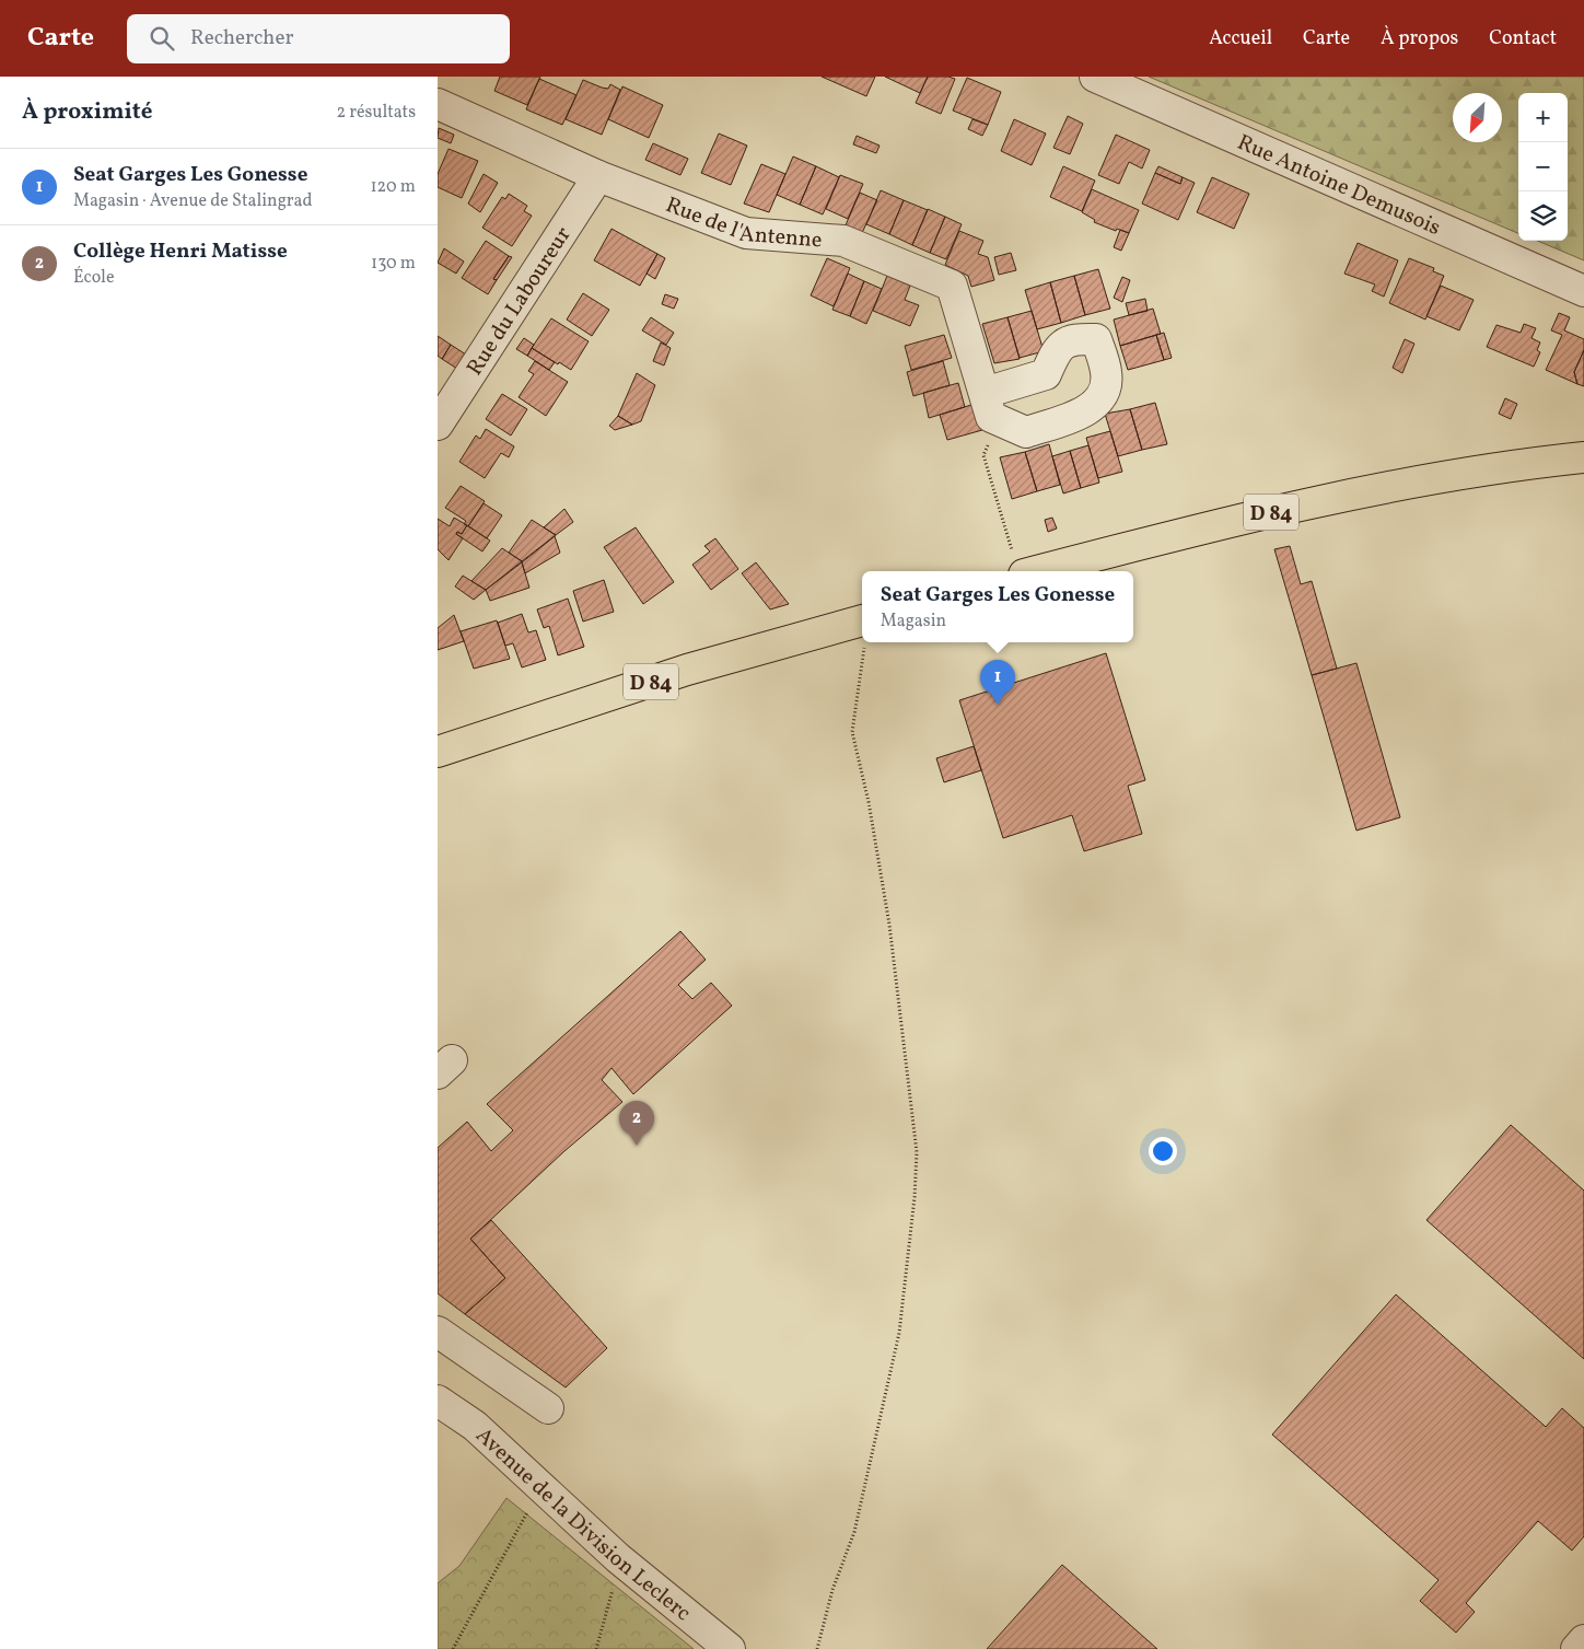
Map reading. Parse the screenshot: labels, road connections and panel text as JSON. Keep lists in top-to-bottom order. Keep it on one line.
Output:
{"streets":{"main road":["D 84"],"street":["Rue Antoine Demusois","Rue de l'Antenne","Rue du Laboureur","Avenue de la Division Leclerc"]},"crossings":[["Rue de l'Antenne","Rue du Laboureur"]],"north":"bottom left","page":{"header":"Carte","search":"Rechercher","nav":["Accueil","Carte","À propos","Contact"],"heading":["À proximité","2 résultats"],"map_buttons":["+","−"],"list":[{"mark":"1","name":"Seat Garges Les Gonesse","note":"Magasin · Avenue de Stalingrad","value":"120 m"},{"mark":"2","name":"Collège Henri Matisse","note":"École","value":"130 m"}],"popup":["Seat Garges Les Gonesse","Magasin"],"pins":["1","2"]}}
